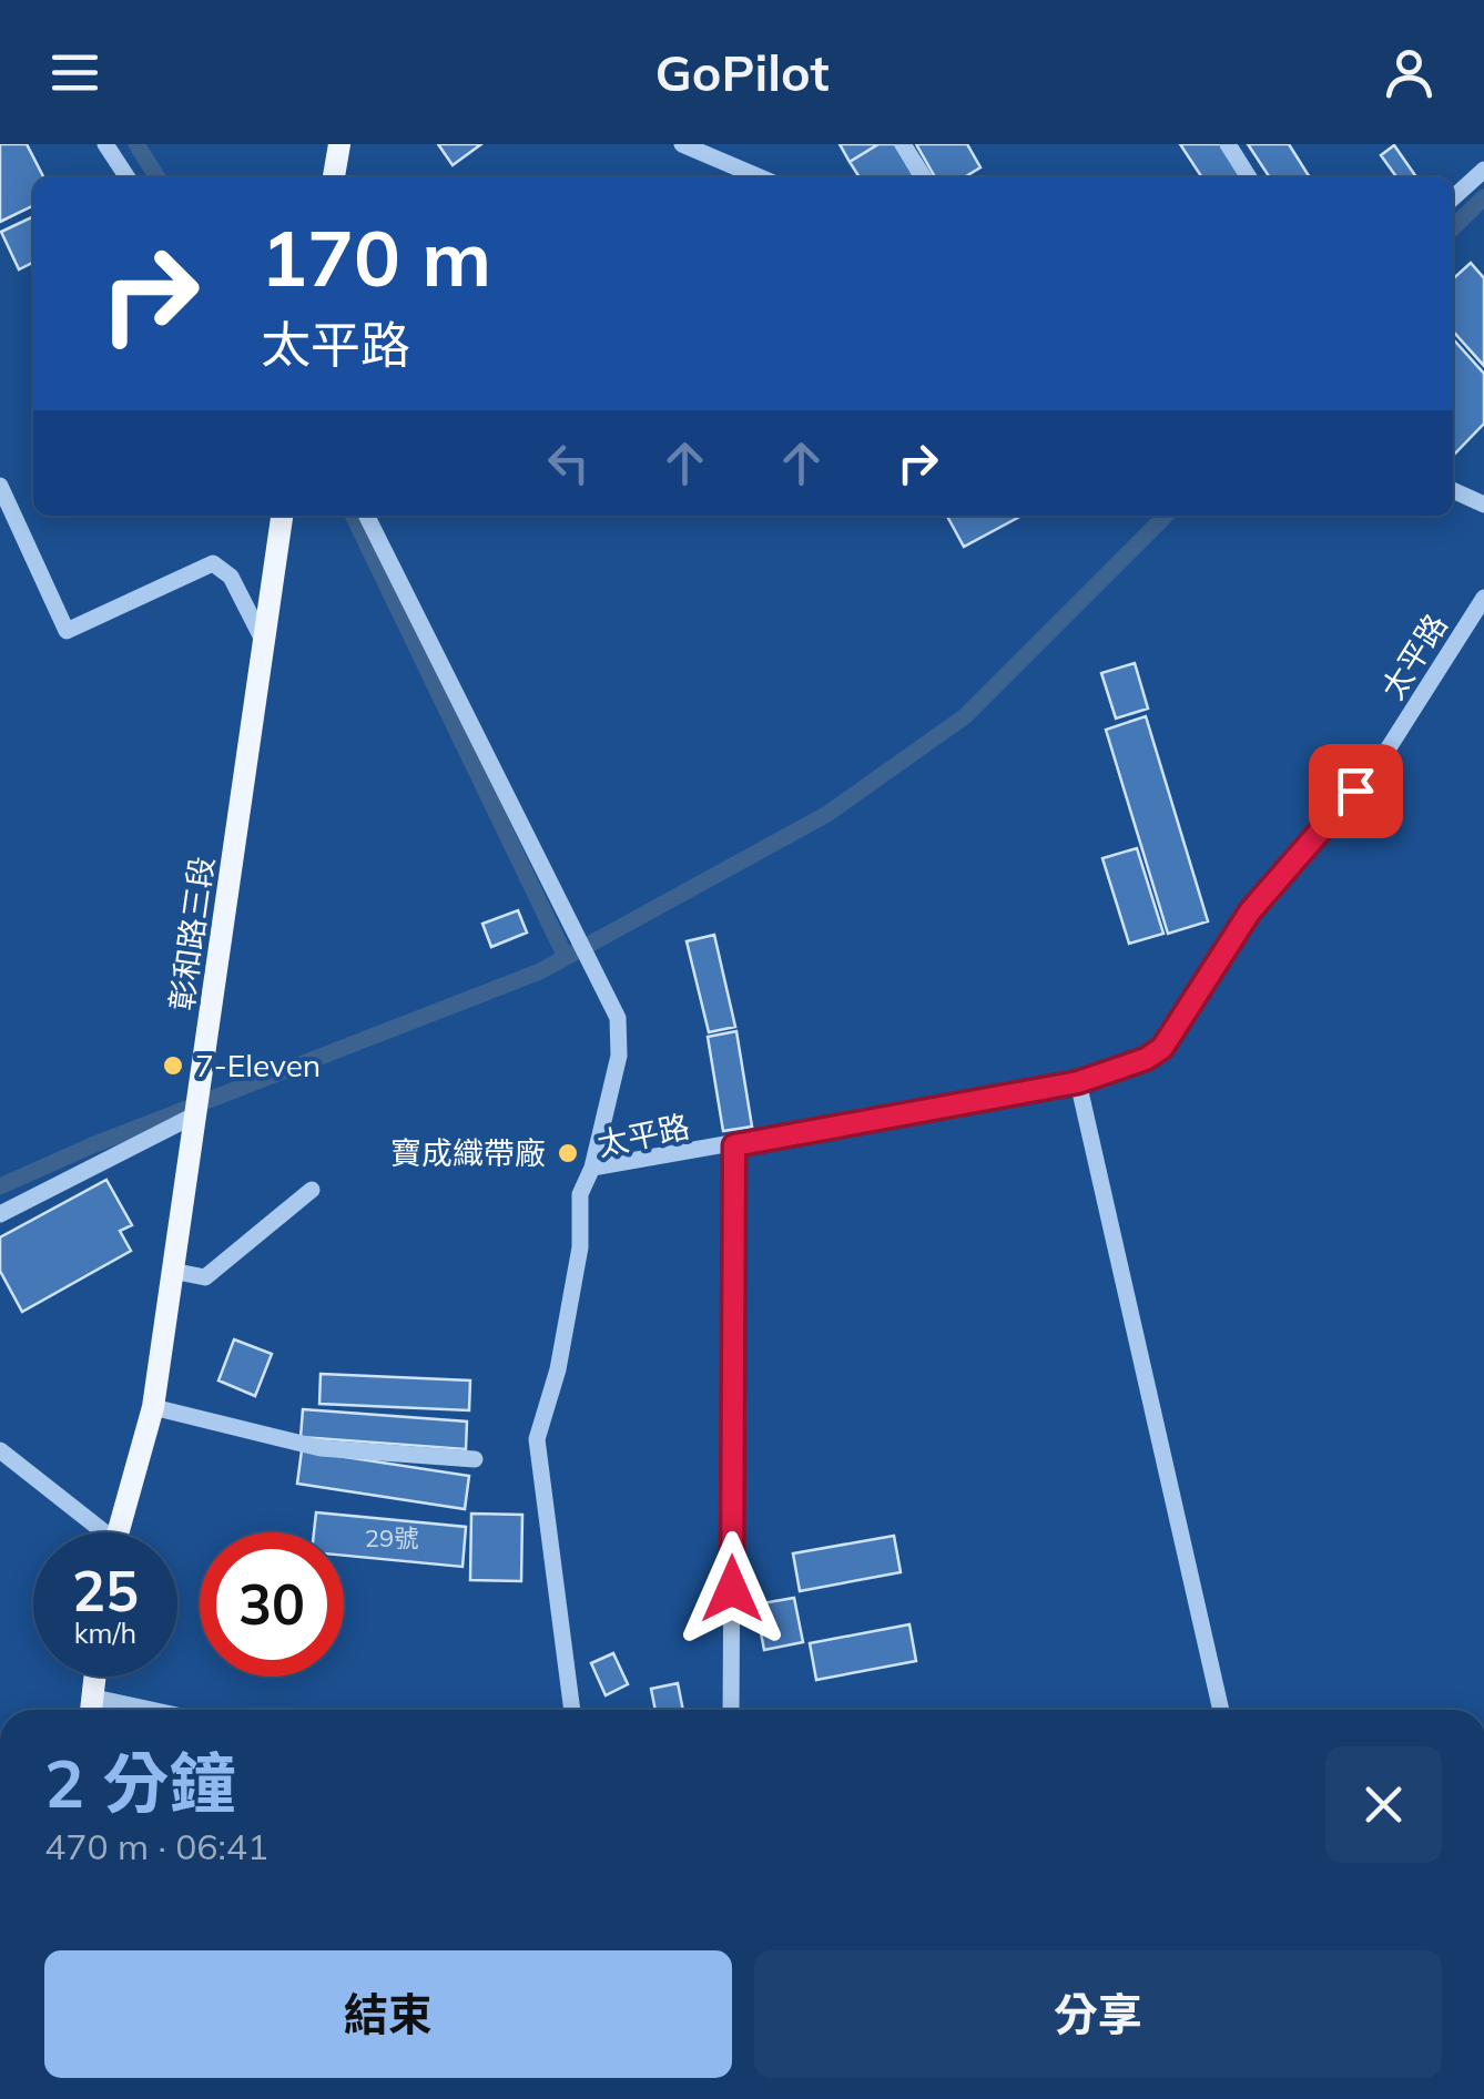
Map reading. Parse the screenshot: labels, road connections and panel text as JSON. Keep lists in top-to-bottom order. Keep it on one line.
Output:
{"streets":{"main road":["彰和路三段"],"street":["太平路"]},"places":["7-Eleven","寶成織帶廠"],"house_numbers":["29號"],"page":{"header":"GoPilot","turn":["170 m","太平路"],"speed":"25 km/h","limit":"30","heading":["2 分鐘","470 m · 06:41"],"buttons":["結束","分享"]}}
